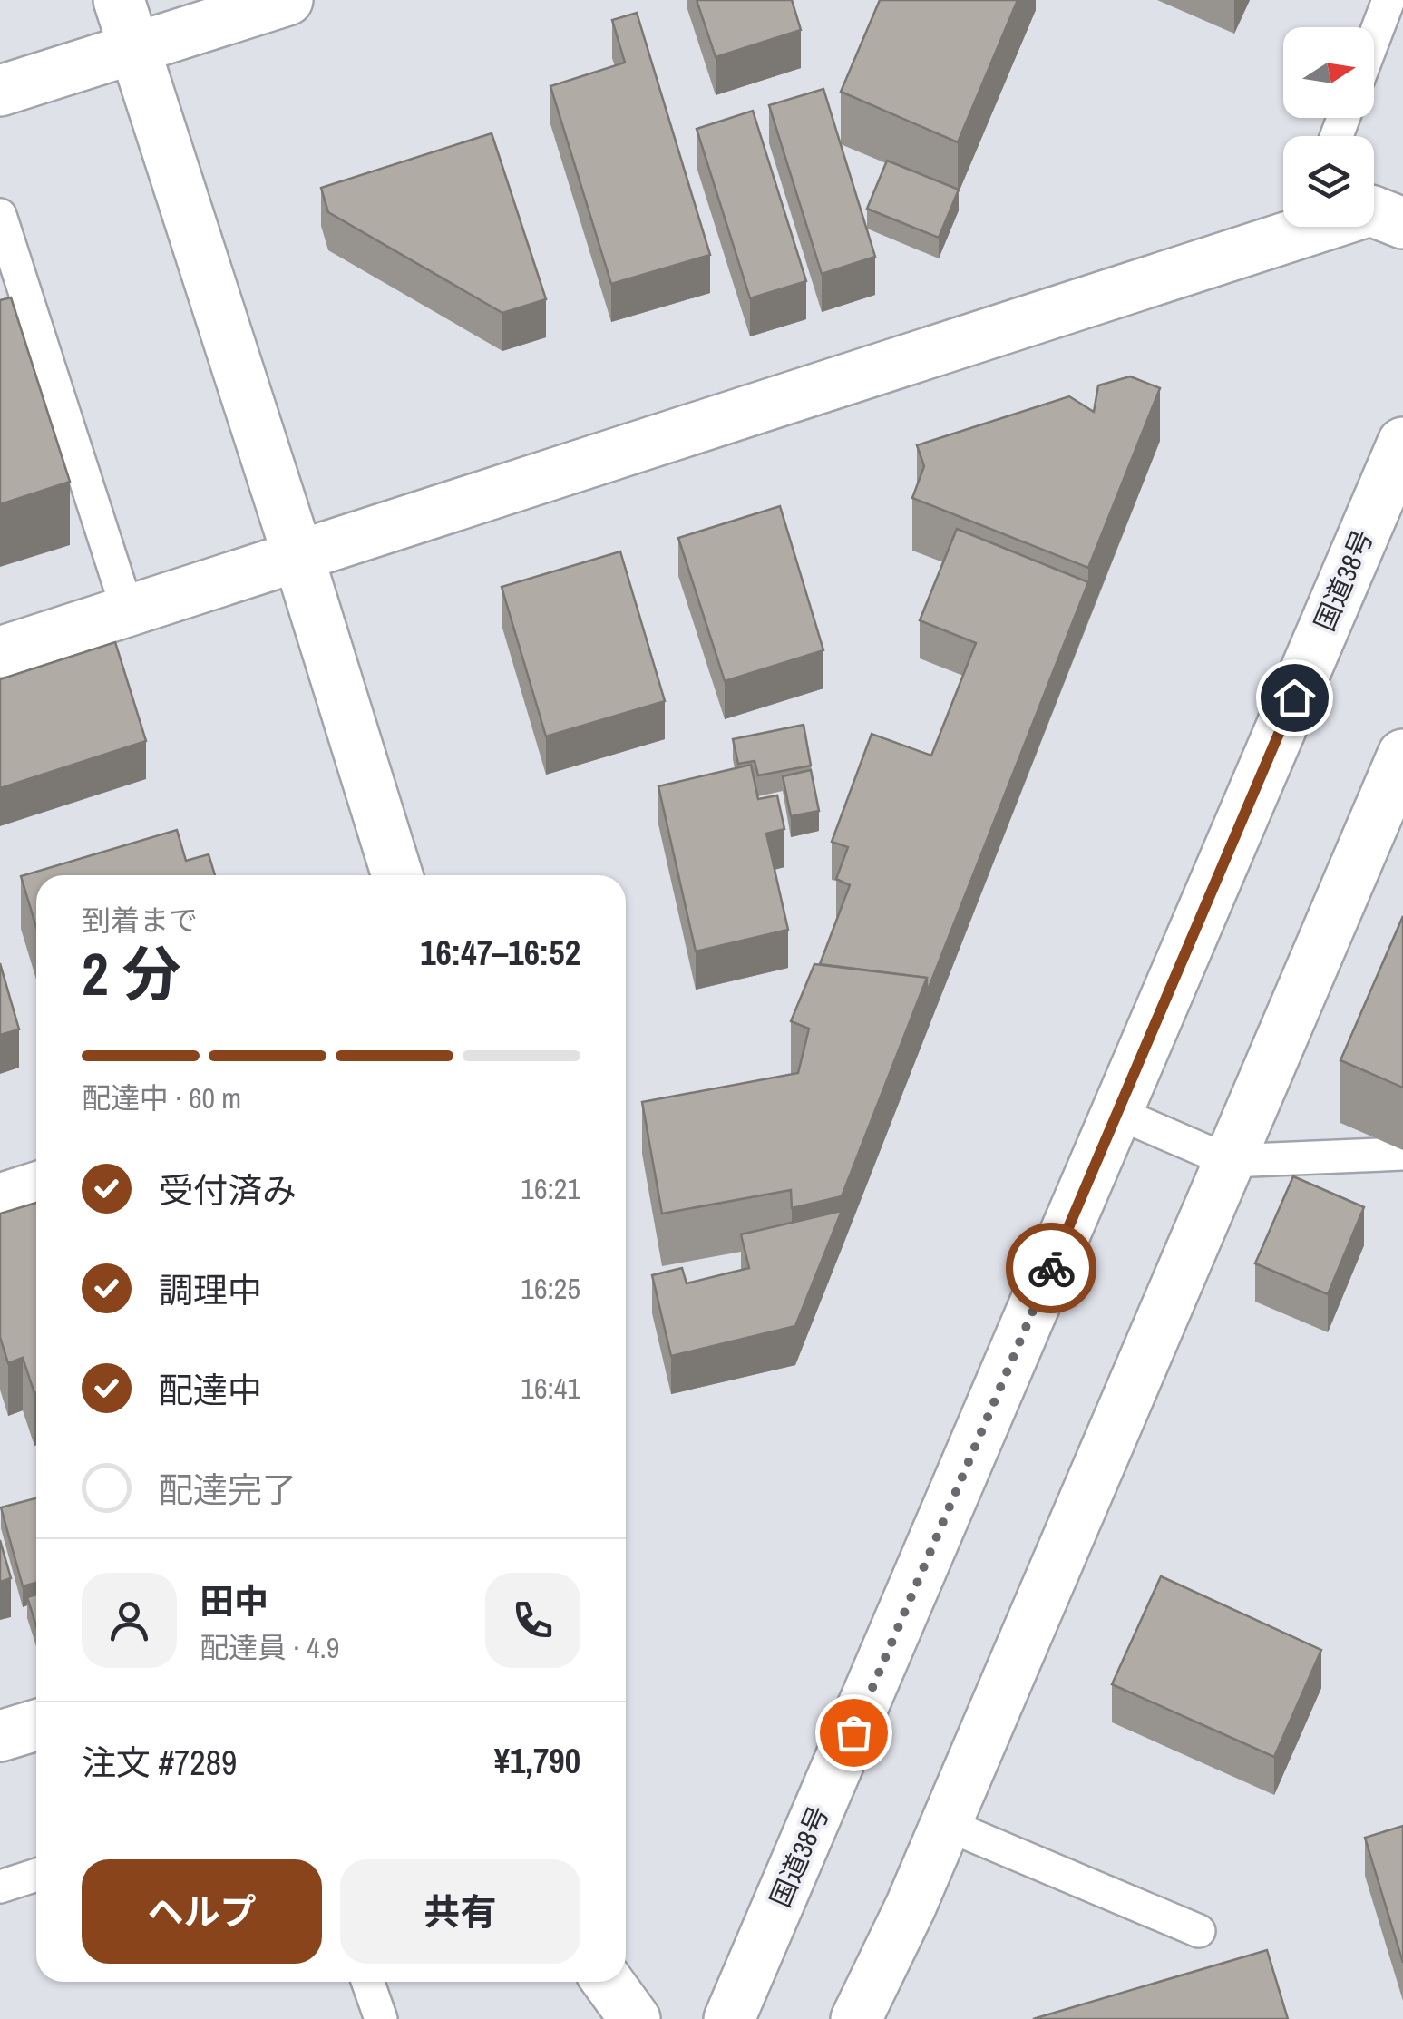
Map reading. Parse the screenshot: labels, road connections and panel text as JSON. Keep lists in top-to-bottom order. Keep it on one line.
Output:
{"streets":{"main road":["国道38号"]},"north":"right","page":{"heading":["2 分","到着まで","16:47–16:52"],"panel":["田中","配達員 · 4.9","注文 #7289","¥1,790"],"bar":"配達中 · 60 m","list":[["受付済み","16:21"],["調理中","16:25"],["配達中","16:41"],"配達完了"],"buttons":["ヘルプ","共有"]}}
